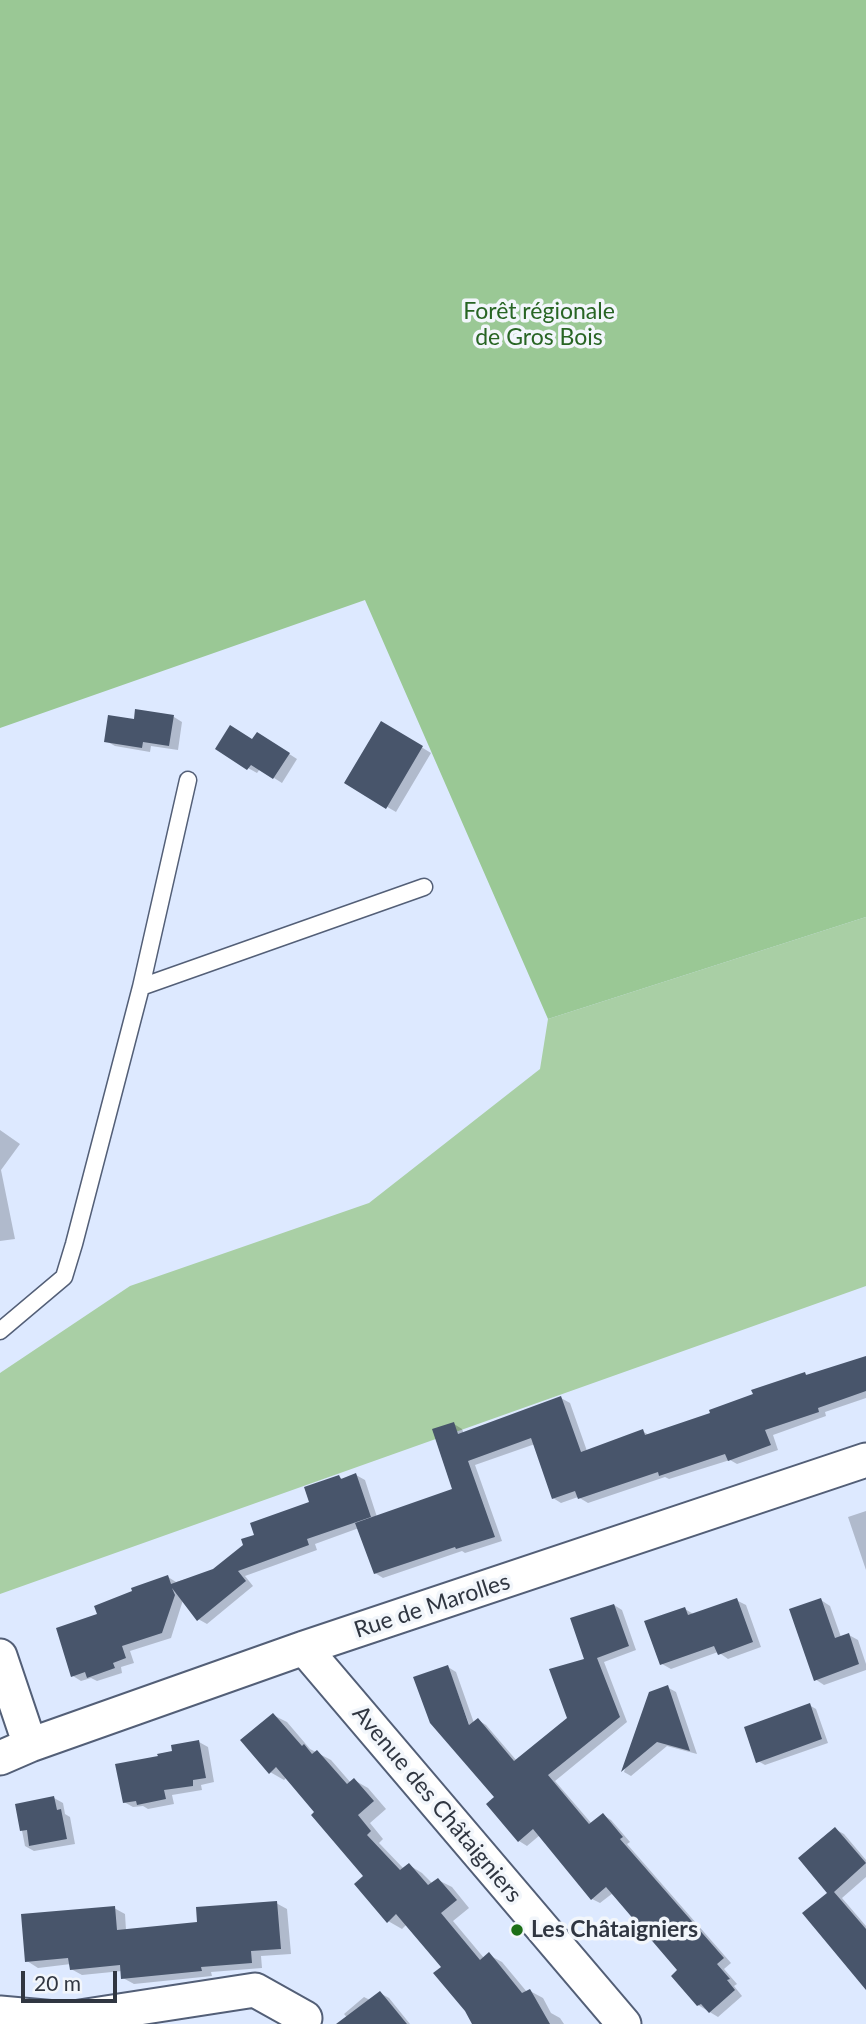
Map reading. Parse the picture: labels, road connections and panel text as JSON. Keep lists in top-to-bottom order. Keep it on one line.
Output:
{"streets":{"street":["Rue de Marolles","Avenue des Châtaigniers"]},"crossings":[["Rue de Marolles","Avenue des Châtaigniers"]],"parks":["Forêt régionale de Gros Bois"],"places":["Les Châtaigniers"],"scale_bar":"20 m"}
